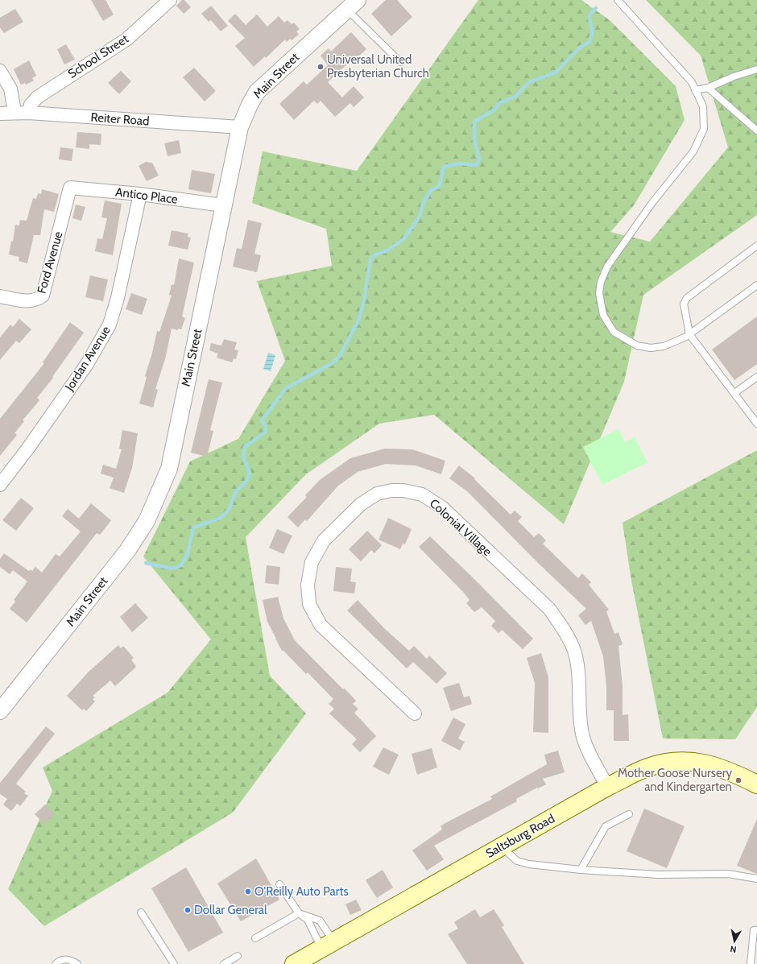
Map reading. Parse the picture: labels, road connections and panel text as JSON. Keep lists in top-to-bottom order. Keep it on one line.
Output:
{"streets":{"main road":["Saltsburg Road"],"street":["School Street","Main Street","Reiter Road","Antico Place","Ford Avenue","Jordan Avenue","Colonial Village"]},"crossings":[["School Street","Reiter Road"],["Main Street","Reiter Road"],["Main Street","Antico Place"],["Antico Place","Ford Avenue"],["Antico Place","Jordan Avenue"],["Colonial Village","Saltsburg Road"]],"places":["Universal United Presbyterian Church","Mother Goose Nursery and Kindergarten","O'Reilly Auto Parts","Dollar General"],"north":"bottom"}
